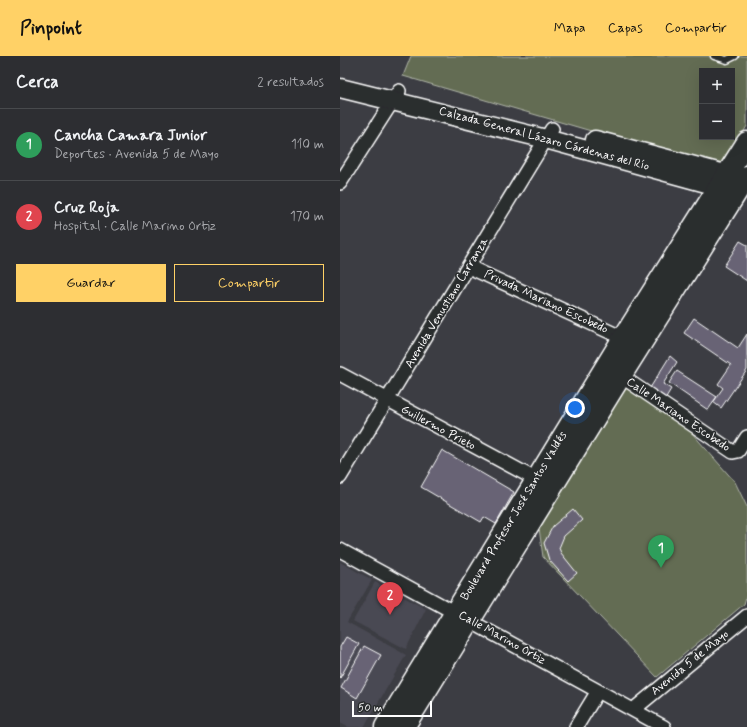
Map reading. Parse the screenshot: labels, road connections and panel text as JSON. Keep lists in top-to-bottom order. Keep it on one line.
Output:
{"streets":{"main road":["Boulevard Profesor José Santos Valdés"],"street":["Calzada General Lázaro Cárdenas del Río","Privada Mariano Escobedo","Avenida Venustiano Carranza","Calle Mariano Escobedo","Guillermo Prieto","Calle Marino Ortiz","Avenida 5 de Mayo"]},"crossings":[["Calzada General Lázaro Cárdenas del Río","Avenida Venustiano Carranza"],["Calzada General Lázaro Cárdenas del Río","Boulevard Profesor José Santos Valdés"],["Privada Mariano Escobedo","Avenida Venustiano Carranza"],["Privada Mariano Escobedo","Boulevard Profesor José Santos Valdés"],["Avenida Venustiano Carranza","Guillermo Prieto"],["Calle Mariano Escobedo","Boulevard Profesor José Santos Valdés"],["Guillermo Prieto","Boulevard Profesor José Santos Valdés"],["Boulevard Profesor José Santos Valdés","Calle Marino Ortiz"],["Calle Marino Ortiz","Avenida 5 de Mayo"]],"scale_bar":"50 m","page":{"header":"Pinpoint","nav":["Mapa","Capas","Compartir"],"heading":["Cerca","2 resultados"],"map_buttons":["+","−"],"list":[{"mark":"1","name":"Cancha Camara Junior","note":"Deportes · Avenida 5 de Mayo","value":"110 m"},{"mark":"2","name":"Cruz Roja","note":"Hospital · Calle Marino Ortiz","value":"170 m"}],"buttons":["Guardar","Compartir"],"pins":["1","2"],"scale":"50 m"}}
